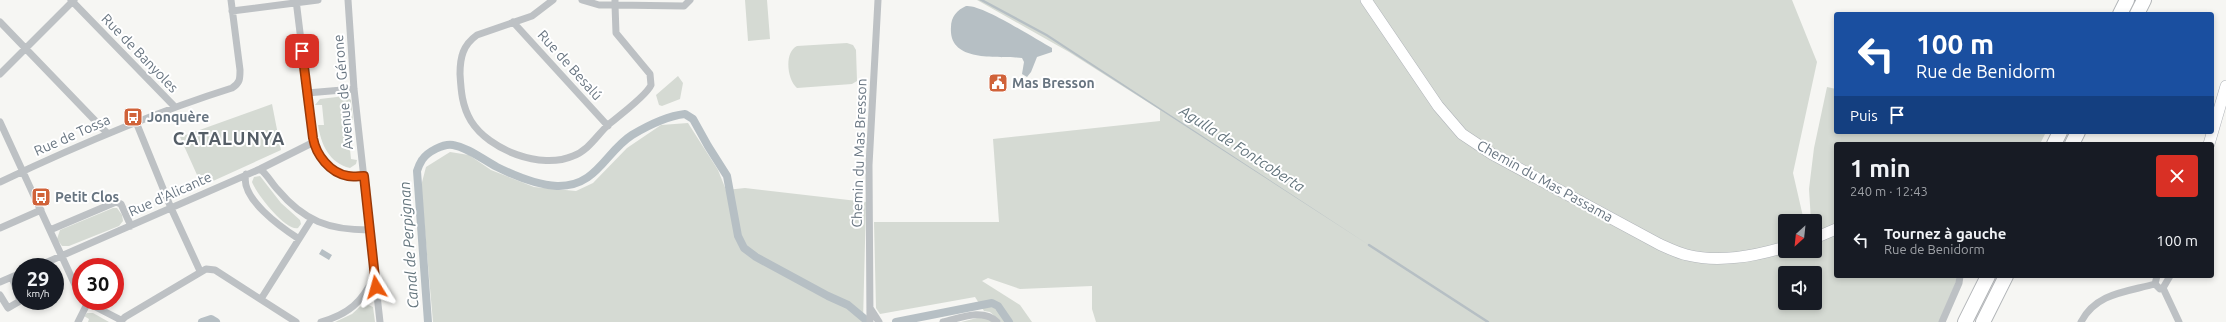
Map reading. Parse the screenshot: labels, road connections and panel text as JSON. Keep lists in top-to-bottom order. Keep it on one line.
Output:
{"streets":{"street":["Rue de Banyoles","Rue de Besalú","Avenue de Gérone","Rue de Tossa","Chemin du Mas Bresson","Chemin du Mas Passama","Rue d'Alicante"]},"crossings":[["Rue de Banyoles","Rue de Tossa"]],"districts":["CATALUNYA"],"water":["Agulla de Fontcoberta","Canal de Perpignan"],"places":{"public building":["Mas Bresson"],"bus stop":["Jonquère","Petit Clos"]},"north":"bottom left","page":{"turn":["100 m","Rue de Benidorm"],"then":"Puis","heading":["1 min","240 m · 12:43"],"list":[{"name":"Tournez à gauche","note":"Rue de Benidorm","value":"100 m"}],"speed":"29 km/h","limit":"30"}}
